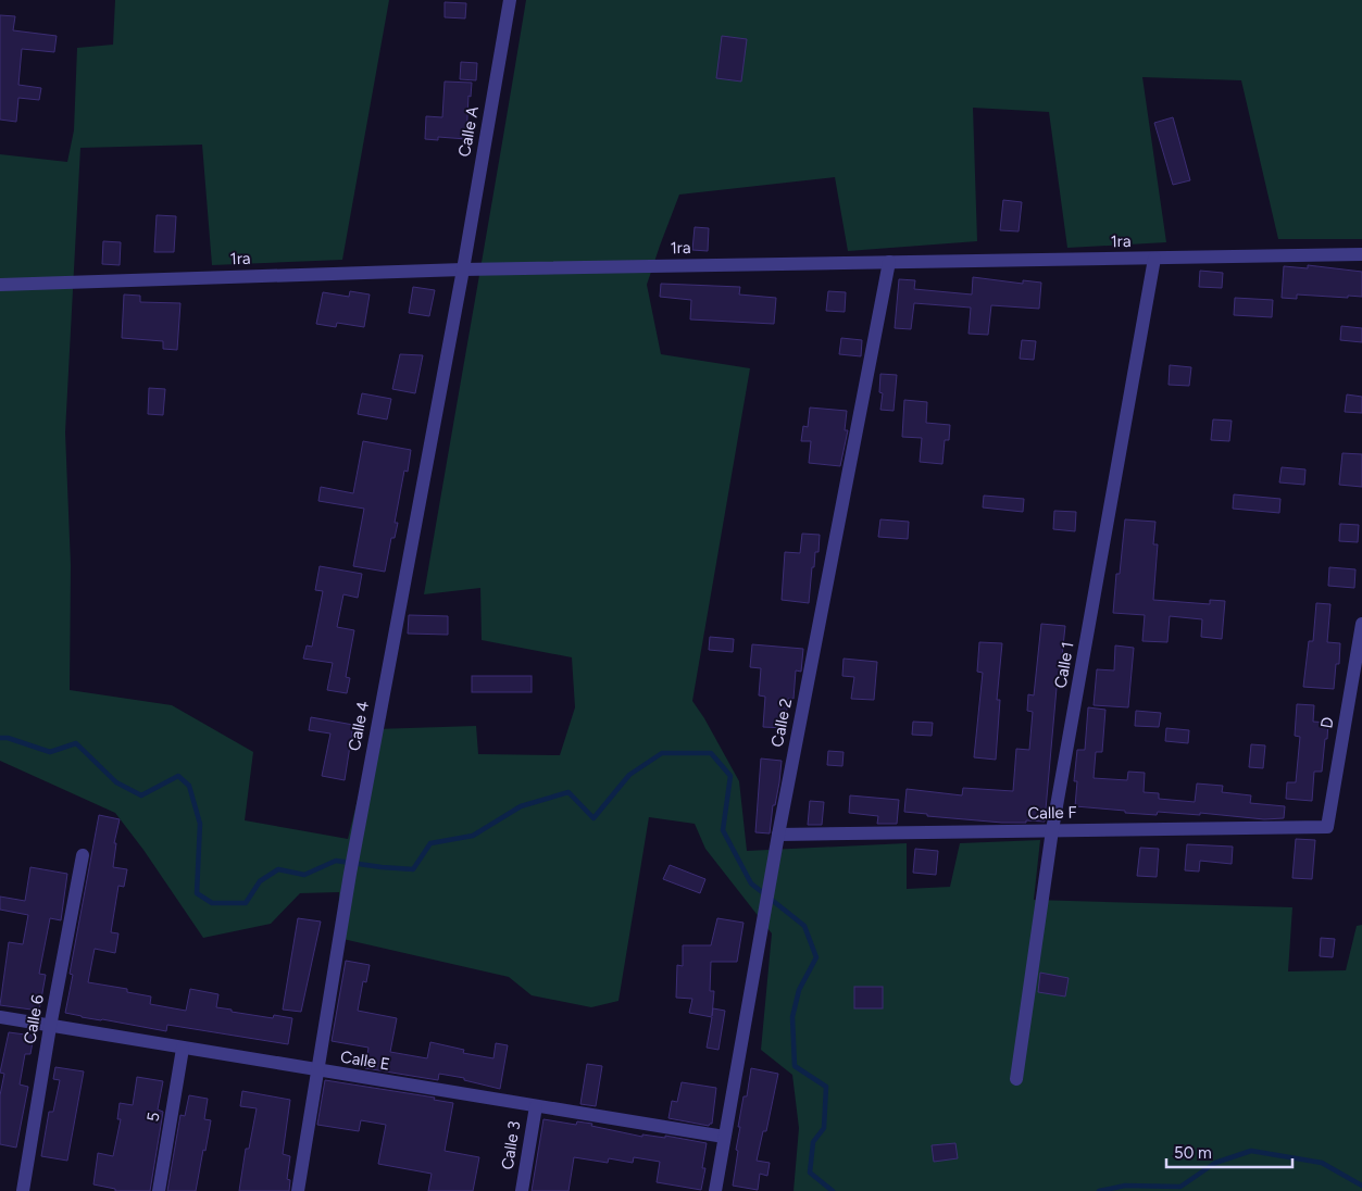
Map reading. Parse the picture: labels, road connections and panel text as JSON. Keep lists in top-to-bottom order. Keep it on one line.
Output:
{"streets":{"street":["Calle A","1ra","Calle 1","Calle 2","D","Calle 4","Calle F","Calle 6","Calle E","5","Calle 3"]},"crossings":[["Calle A","1ra"],["Calle A","Calle 4"],["1ra","Calle 1"],["1ra","Calle 2"],["1ra","Calle 4"],["Calle 1","Calle F"],["Calle 2","Calle F"],["Calle 2","Calle E"],["D","Calle F"],["Calle 4","Calle E"],["Calle 6","Calle E"],["Calle E","5"],["Calle E","Calle 3"]],"scale_bar":"50 m"}
